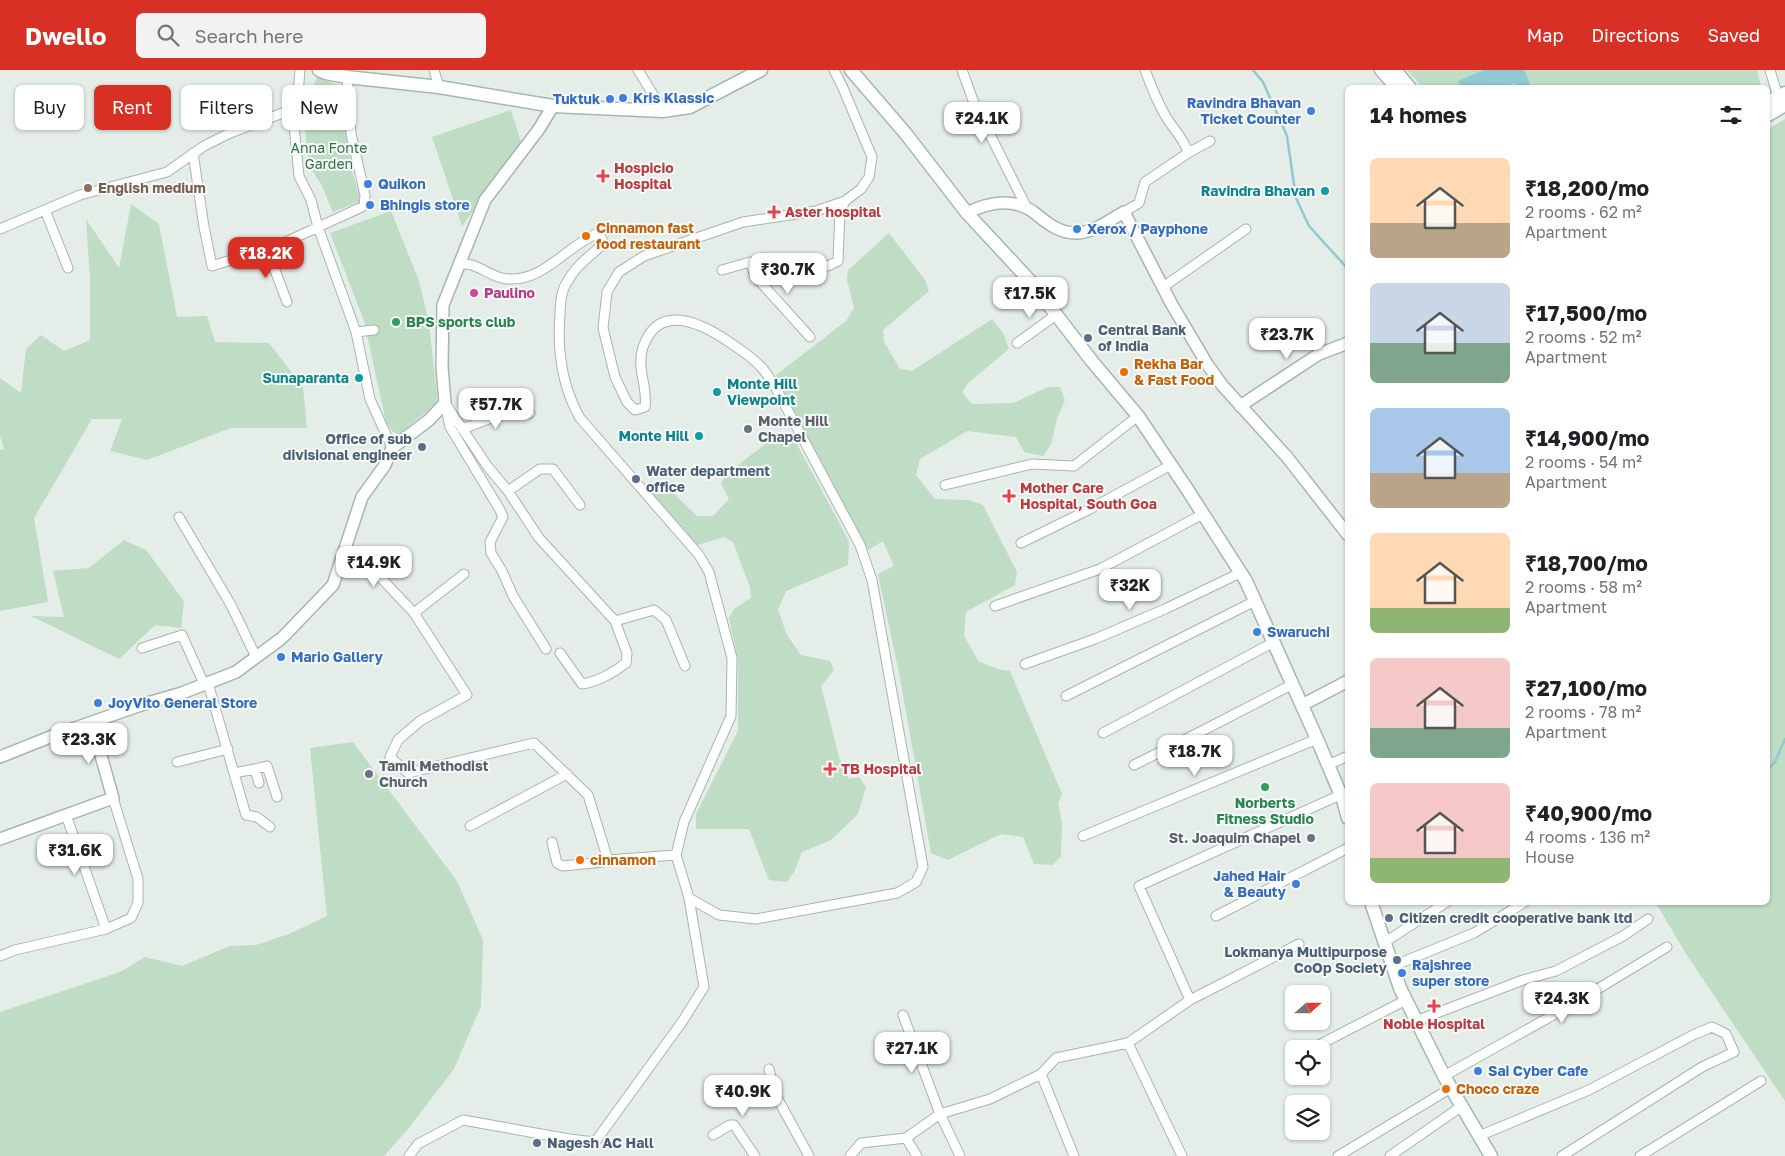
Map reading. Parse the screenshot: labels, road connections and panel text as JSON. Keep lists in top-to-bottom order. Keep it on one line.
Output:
{"parks":["Anna Fonte Garden"],"places":{"other":["Kris Klassic","Tuktuk","Ravindra Bhavan Ticket Counter","Quikon","English medium","Ravindra Bhavan","Bhingis store","Xerox / Payphone","Cinnamon fast food restaurant","Paulino","BPS sports club","Central Bank of India","Rekha Bar & Fast Food","Sunaparanta","Monte Hill Viewpoint","Monte Hill Chapel","Monte Hill","Office of sub divisional engineer","Water department office","Swaruchi","Mario Gallery","JoyVito General Store","Tamil Methodist Church","Norberts Fitness Studio","St. Joaquim Chapel","cinnamon","Jahed Hair & Beauty","Citizen credit cooperative bank ltd","Lokmanya Multipurpose CoOp Society","Rajshree super store","Sai Cyber Cafe","Choco craze","Nagesh AC Hall"],"health":["Hospicio Hospital","Aster hospital","Mother Care Hospital, South Goa","TB Hospital","Noble Hospital"]},"north":"right","page":{"header":"Dwello","search":"Search here","nav":["Map","Directions","Saved"],"chip":["Buy","Rent","Filters","New"],"heading":"14 homes","price":["₹24.1K","₹18.2K","₹30.7K","₹17.5K","₹23.7K","₹57.7K","₹14.9K","₹32K","₹23.3K","₹18.7K","₹31.6K","₹24.3K","₹27.1K","₹40.9K"],"list":[{"name":"₹18,200/mo","note":"2 rooms · 62 m² · Apartment"},{"name":"₹17,500/mo","note":"2 rooms · 52 m² · Apartment"},{"name":"₹14,900/mo","note":"2 rooms · 54 m² · Apartment"},{"name":"₹18,700/mo","note":"2 rooms · 58 m² · Apartment"},{"name":"₹27,100/mo","note":"2 rooms · 78 m² · Apartment"},{"name":"₹40,900/mo","note":"4 rooms · 136 m² · House"}]}}
